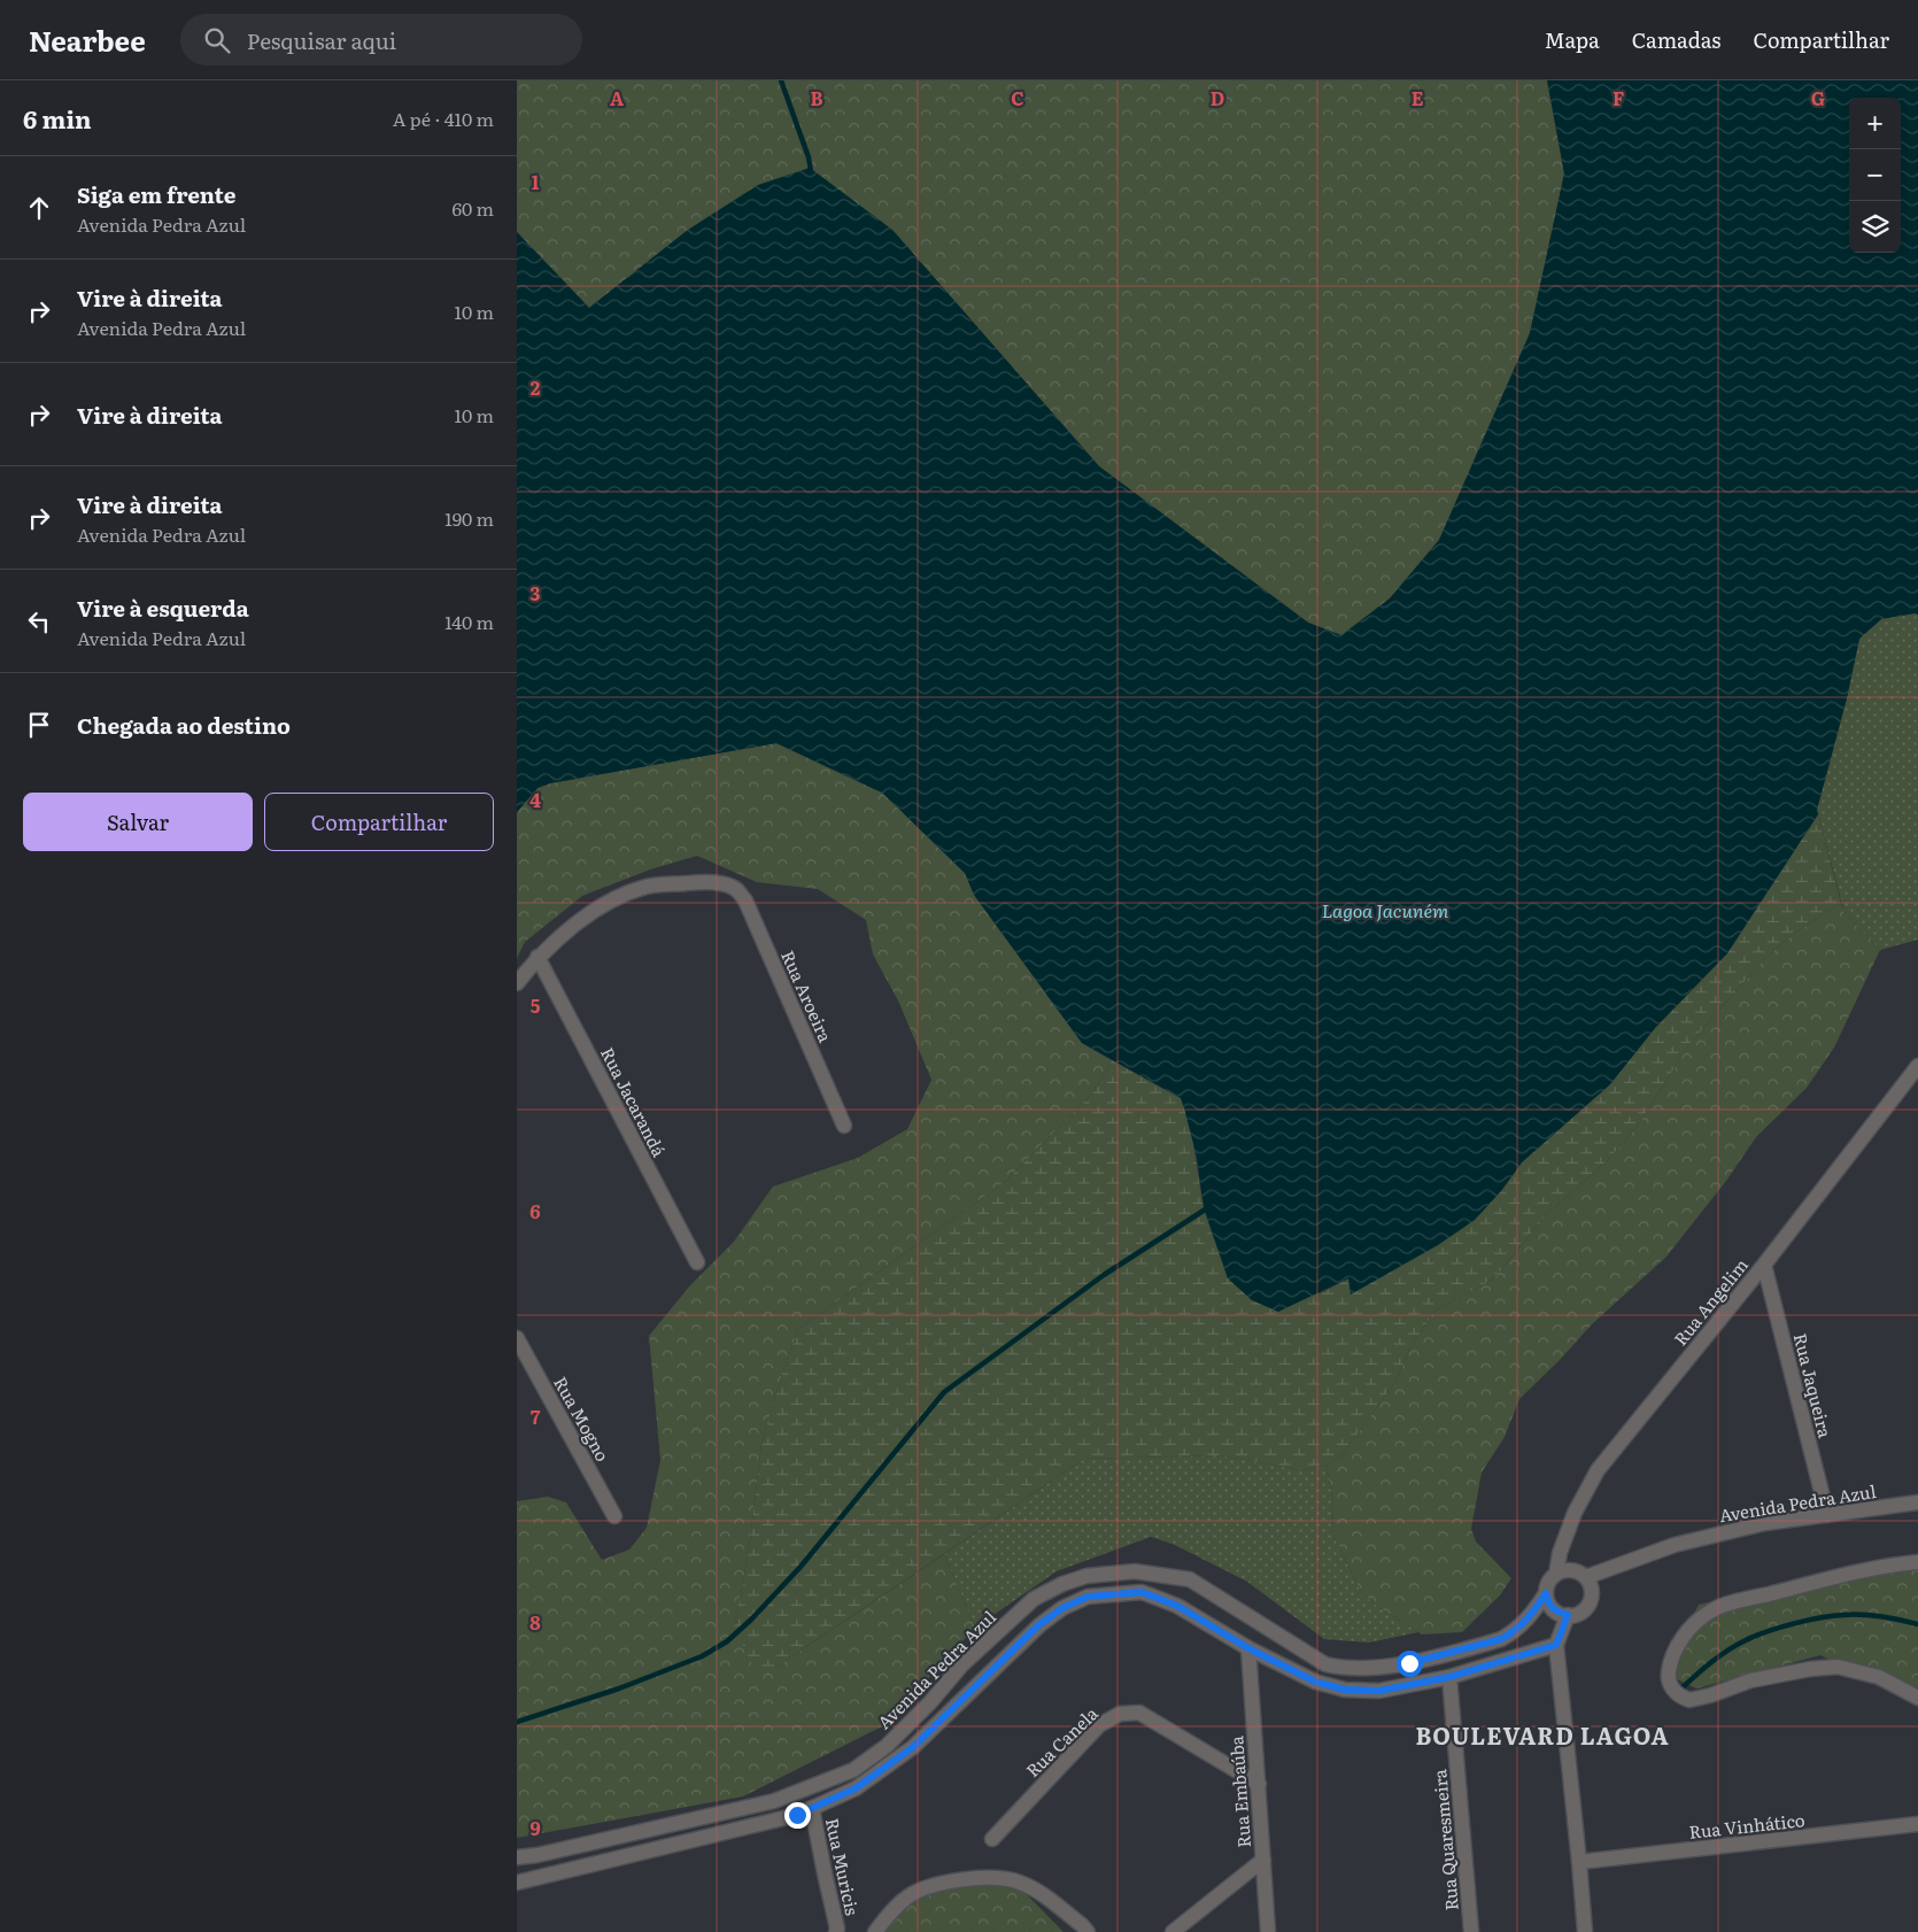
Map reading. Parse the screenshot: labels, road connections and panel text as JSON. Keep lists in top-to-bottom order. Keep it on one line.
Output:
{"streets":{"street":["Rua Aroeira","Rua Jacarandá","Rua Angelim","Rua Jaqueira","Rua Mogno","Avenida Pedra Azul","Rua Canela","Rua Embaúba","Rua Vinhático","Rua Quaresmeira","Rua Muricis"]},"crossings":[["Rua Aroeira","Rua Jacarandá"],["Rua Angelim","Rua Jaqueira"],["Rua Angelim","Avenida Pedra Azul"],["Rua Jaqueira","Avenida Pedra Azul"],["Rua Canela","Rua Embaúba"]],"districts":["BOULEVARD LAGOA"],"water":["Lagoa Jacuném"],"page":{"header":"Nearbee","search":"Pesquisar aqui","nav":["Mapa","Camadas","Compartilhar"],"heading":["6 min","A pé · 410 m"],"map_buttons":["+","−"],"list":[["Siga em frente","Avenida Pedra Azul","60 m"],["Vire à direita","Avenida Pedra Azul","10 m"],["Vire à direita","10 m"],["Vire à direita","Avenida Pedra Azul","190 m"],["Vire à esquerda","Avenida Pedra Azul","140 m"],"Chegada ao destino"],"buttons":["Salvar","Compartilhar"]},"grid":{"columns":["A","B","C","D","E","F","G"],"rows":["1","2","3","4","5","6","7","8","9"]}}
